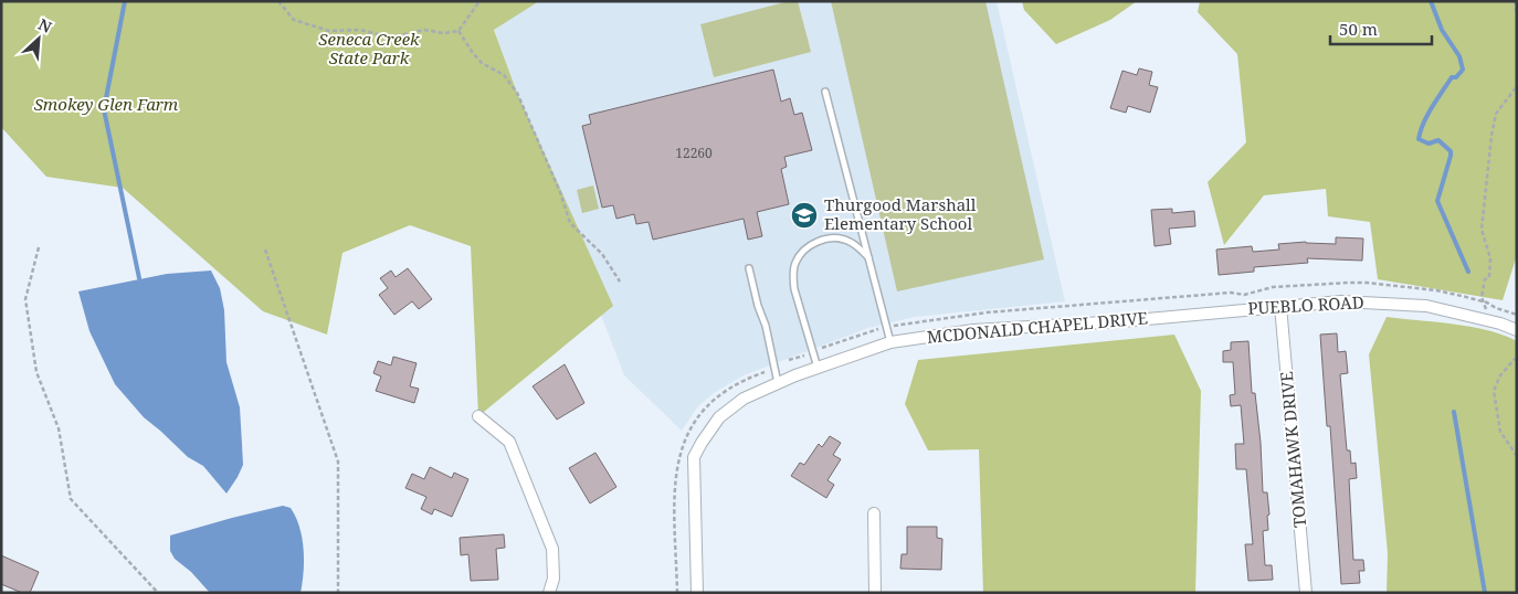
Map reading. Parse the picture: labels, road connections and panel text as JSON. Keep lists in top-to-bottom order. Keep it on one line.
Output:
{"streets":{"street":["PUEBLO ROAD","MCDONALD CHAPEL DRIVE","TOMAHAWK DRIVE"]},"crossings":[["PUEBLO ROAD","MCDONALD CHAPEL DRIVE"],["PUEBLO ROAD","TOMAHAWK DRIVE"]],"parks":["Seneca Creek State Park","Smokey Glen Farm"],"places":{"school or university":["Thurgood Marshall Elementary School"]},"house_numbers":["12260"],"scale_bar":"50 m","north":"top right"}
